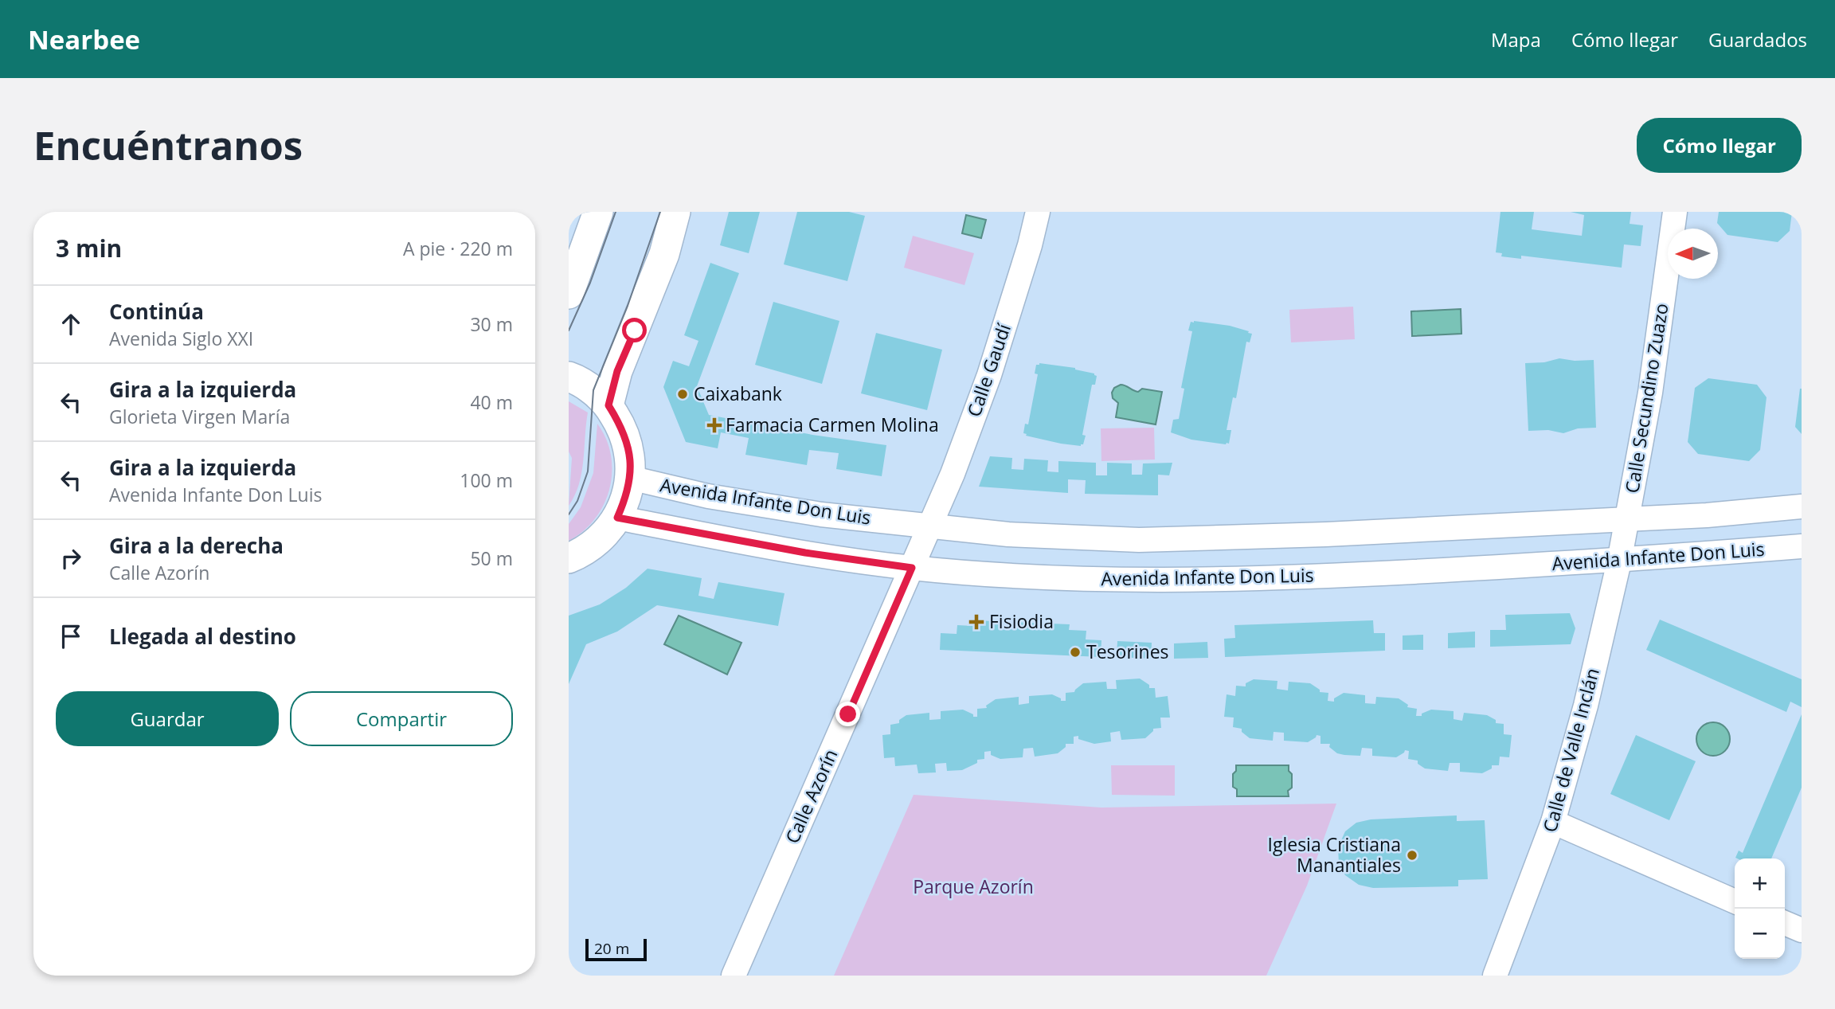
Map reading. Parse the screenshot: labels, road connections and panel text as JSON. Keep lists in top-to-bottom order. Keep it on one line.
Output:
{"streets":{"street":["Calle Gaudí","Calle Secundino Zuazo","Avenida Infante Don Luis","Calle de Valle Inclán","Calle Azorín"]},"crossings":[["Calle Gaudí","Avenida Infante Don Luis"],["Calle Gaudí","Calle Azorín"],["Calle Secundino Zuazo","Avenida Infante Don Luis"],["Calle Secundino Zuazo","Calle de Valle Inclán"],["Avenida Infante Don Luis","Calle de Valle Inclán"],["Avenida Infante Don Luis","Calle Azorín"]],"parks":["Parque Azorín"],"places":{"other":["Caixabank","Tesorines","Iglesia Cristiana Manantiales"],"health":["Farmacia Carmen Molina","Fisiodia"]},"scale_bar":"20 m","north":"left","page":{"header":"Nearbee","nav":["Mapa","Cómo llegar","Guardados"],"buttons":["Cómo llegar",["Guardar","Compartir"]],"title":"Encuéntranos","heading":["3 min","A pie · 220 m"],"list":[["Continúa","Avenida Siglo XXI","30 m"],["Gira a la izquierda","Glorieta Virgen María","40 m"],["Gira a la izquierda","Avenida Infante Don Luis","100 m"],["Gira a la derecha","Calle Azorín","50 m"],"Llegada al destino"],"map_buttons":["+","−"],"scale":"20 m"}}
